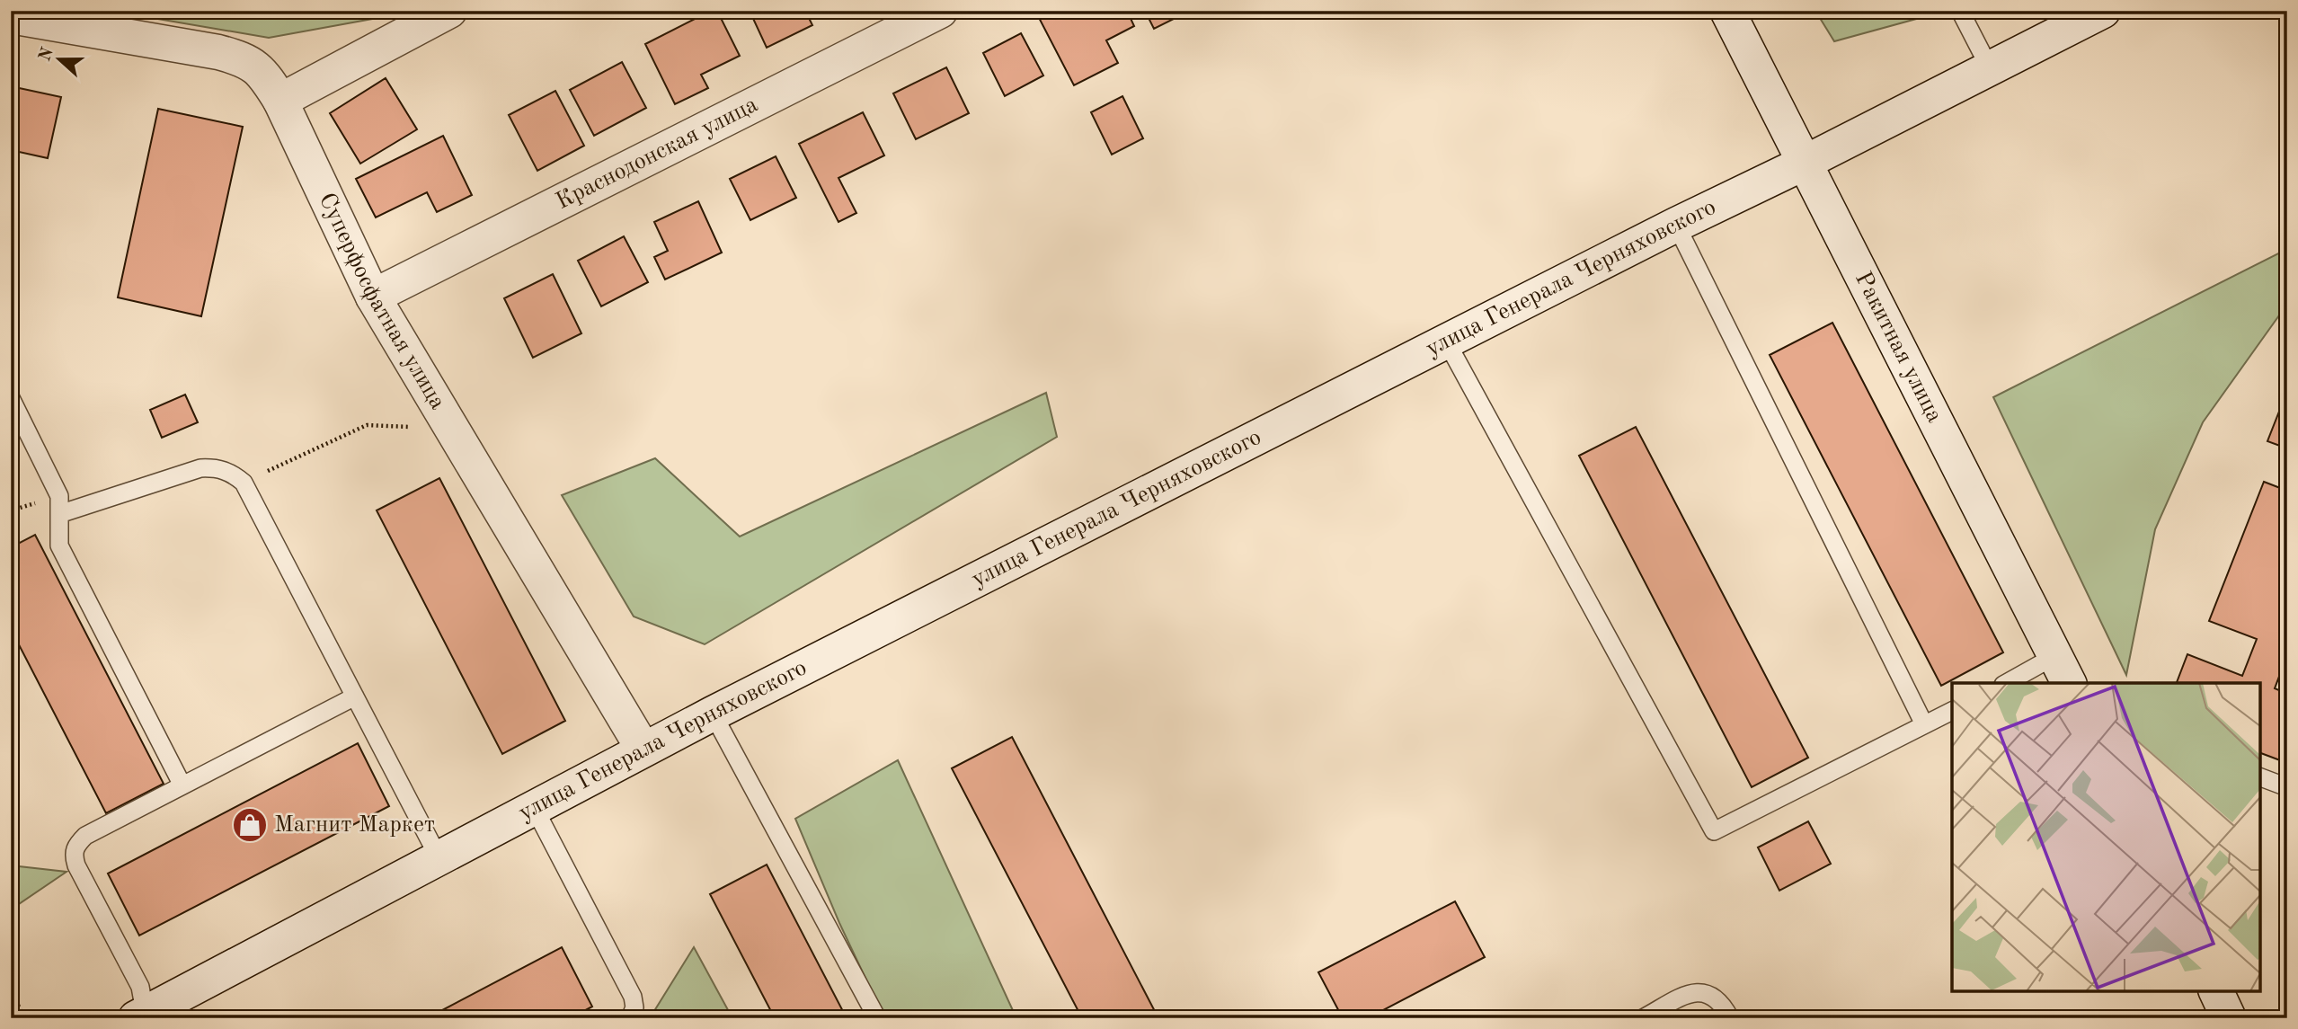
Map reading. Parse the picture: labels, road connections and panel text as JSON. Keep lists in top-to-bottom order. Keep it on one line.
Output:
{"streets":{"street":["Краснодонская улица","улица Генерала Черняховского","Суперфосфатная улица","Ракитная улица"]},"crossings":[["Краснодонская улица","Суперфосфатная улица"],["улица Генерала Черняховского","Суперфосфатная улица"],["улица Генерала Черняховского","Ракитная улица"]],"places":{"shop":["Магнит Маркет"]},"north":"left"}
